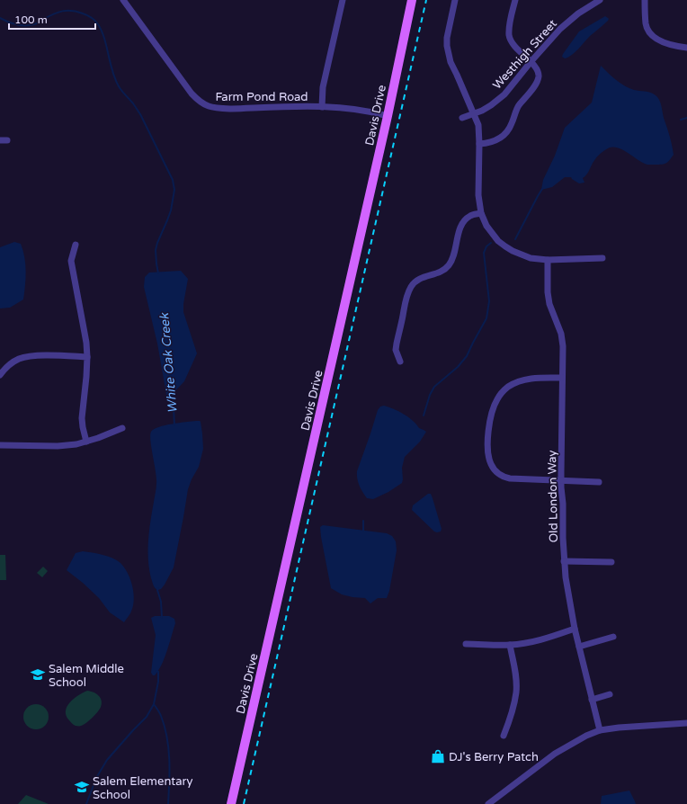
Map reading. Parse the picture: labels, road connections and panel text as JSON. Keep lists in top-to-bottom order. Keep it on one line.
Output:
{"streets":{"main road":["Davis Drive"],"street":["Westhigh Street","Farm Pond Road","Old London Way"]},"crossings":[["Farm Pond Road","Davis Drive"]],"water":["White Oak Creek"],"places":{"school or university":["Salem Middle School","Salem Elementary School"],"shop":["DJ's Berry Patch"]},"scale_bar":"100 m"}
